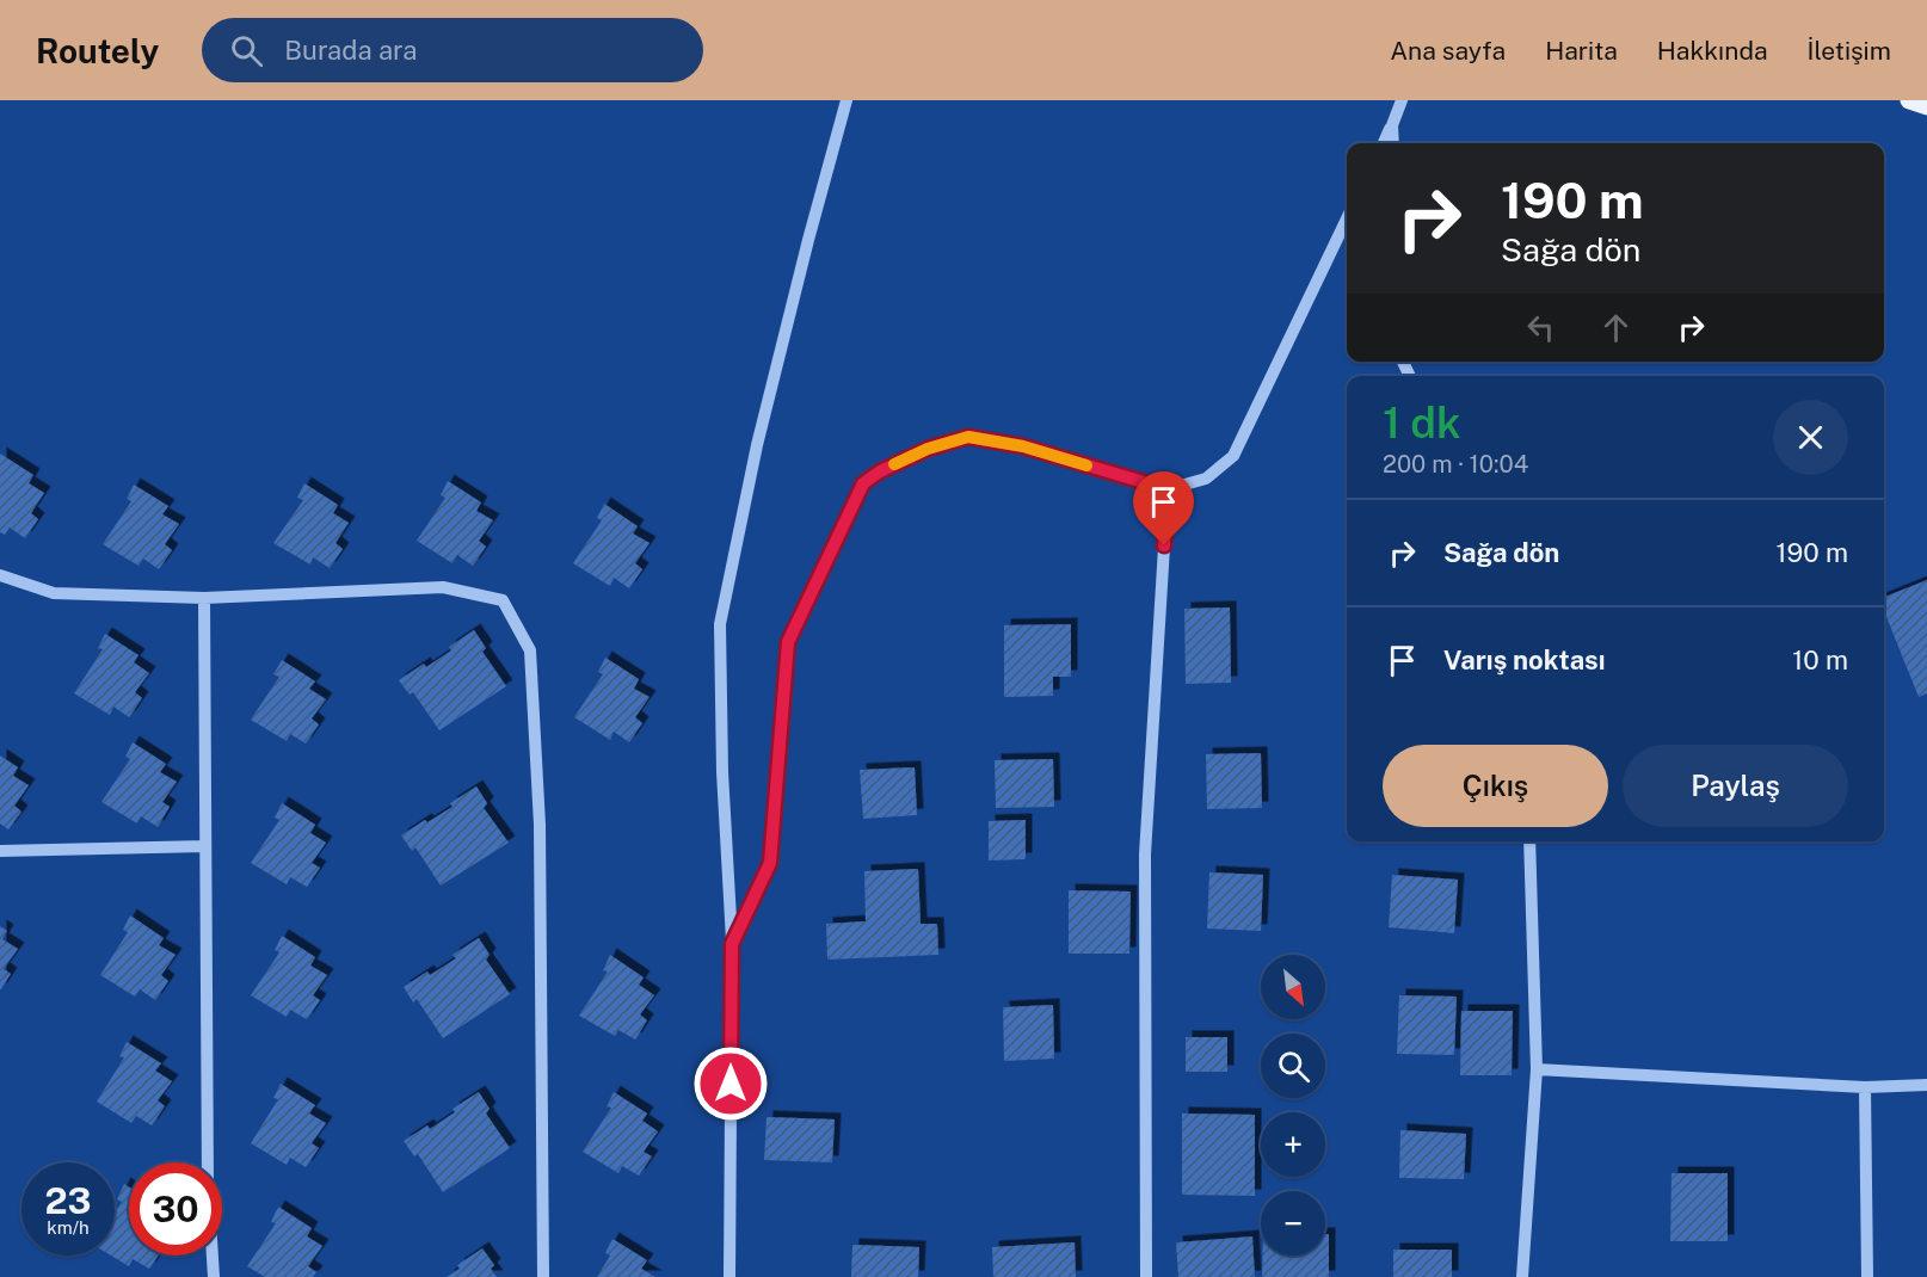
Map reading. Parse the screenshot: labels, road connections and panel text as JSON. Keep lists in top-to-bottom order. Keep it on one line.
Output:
{"north":"bottom right","page":{"header":"Routely","search":"Burada ara","nav":["Ana sayfa","Harita","Hakkında","İletişim"],"turn":["190 m","Sağa dön"],"heading":["1 dk","200 m · 10:04"],"list":[{"name":"Sağa dön","value":"190 m"},{"name":"Varış noktası","value":"10 m"}],"buttons":["Çıkış","Paylaş"],"map_buttons":["+","−"],"speed":"23 km/h","limit":"30"}}
